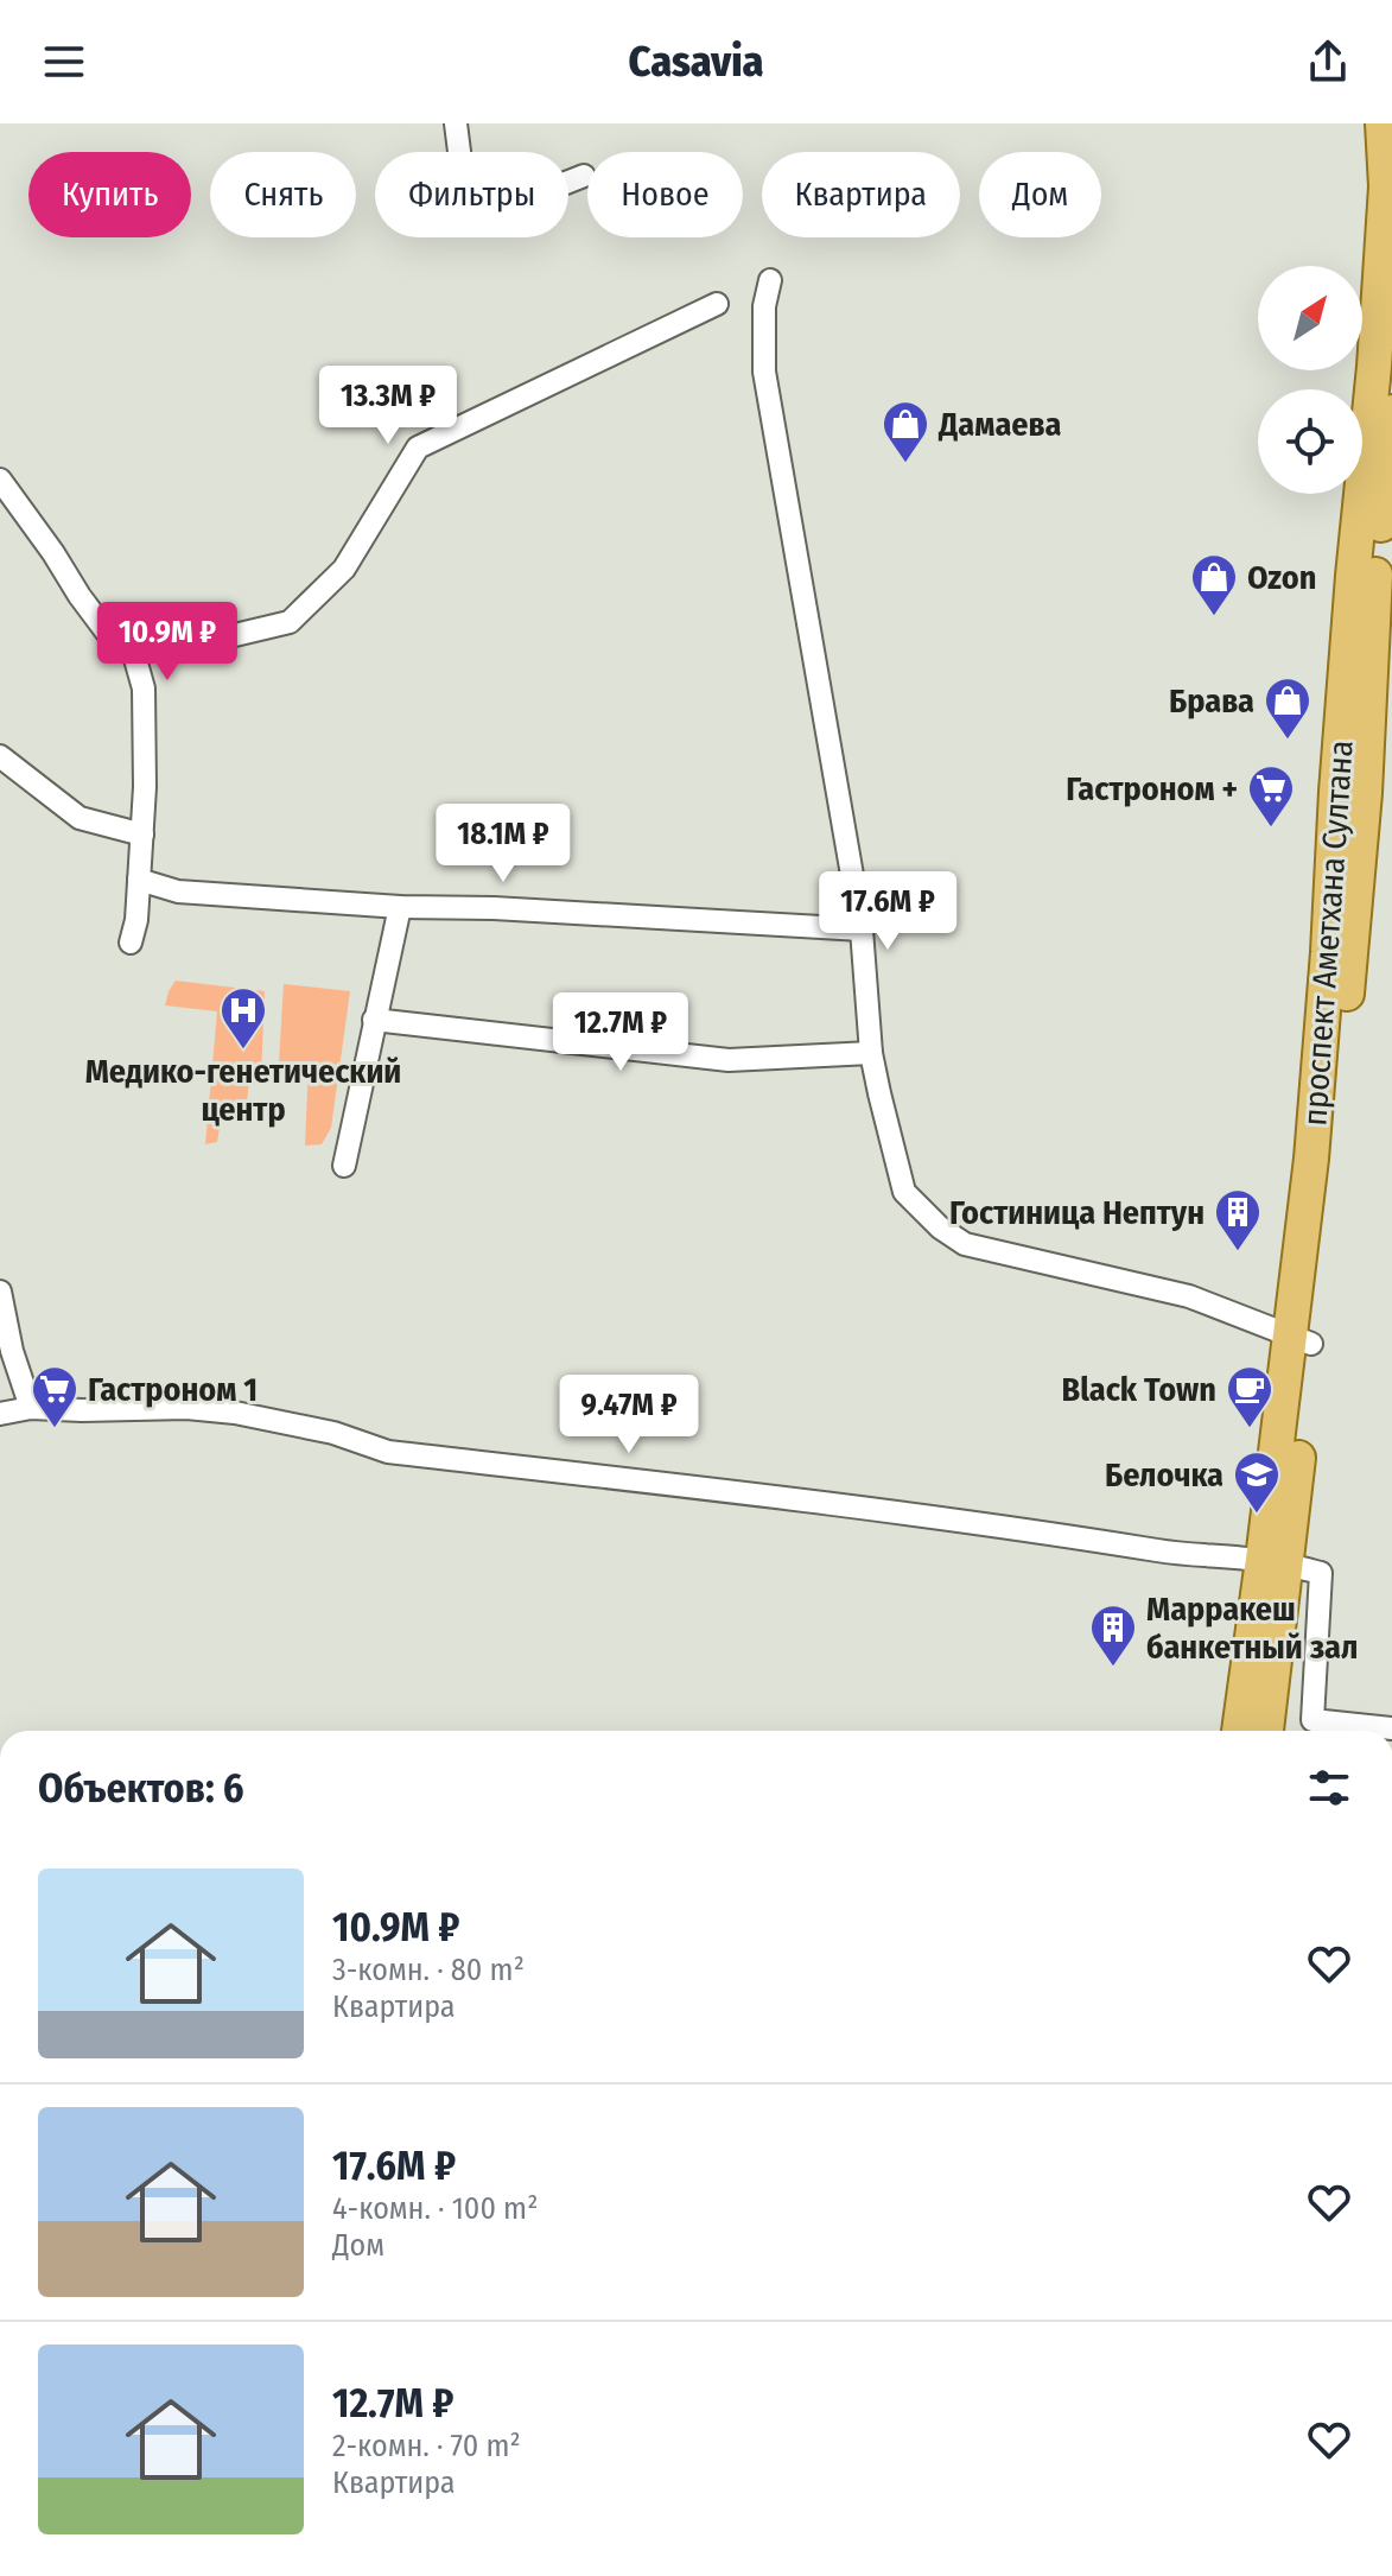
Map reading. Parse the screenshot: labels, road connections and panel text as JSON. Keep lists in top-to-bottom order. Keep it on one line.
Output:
{"streets":{"main road":["проспект Аметхана Султана"]},"places":{"shop":["Дамаева","Ozon","Брава"],"supermarket":["Гастроном +","Гастроном 1"],"hospital":["Медико-генетический центр"],"building":["Гостиница Нептун","Марракеш банкетный зал"],"cafe":["Black Town"],"school or university":["Белочка"]},"north":"top right","page":{"header":"Casavia","chip":["Купить","Снять","Фильтры","Новое","Квартира","Дом"],"price":["13.3M ₽","10.9M ₽","18.1M ₽","17.6M ₽","12.7M ₽","9.47M ₽"],"heading":"Объектов: 6","list":[{"name":"10.9M ₽","note":"3-комн. · 80 m² · Квартира"},{"name":"17.6M ₽","note":"4-комн. · 100 m² · Дом"},{"name":"12.7M ₽","note":"2-комн. · 70 m² · Квартира"}]}}
